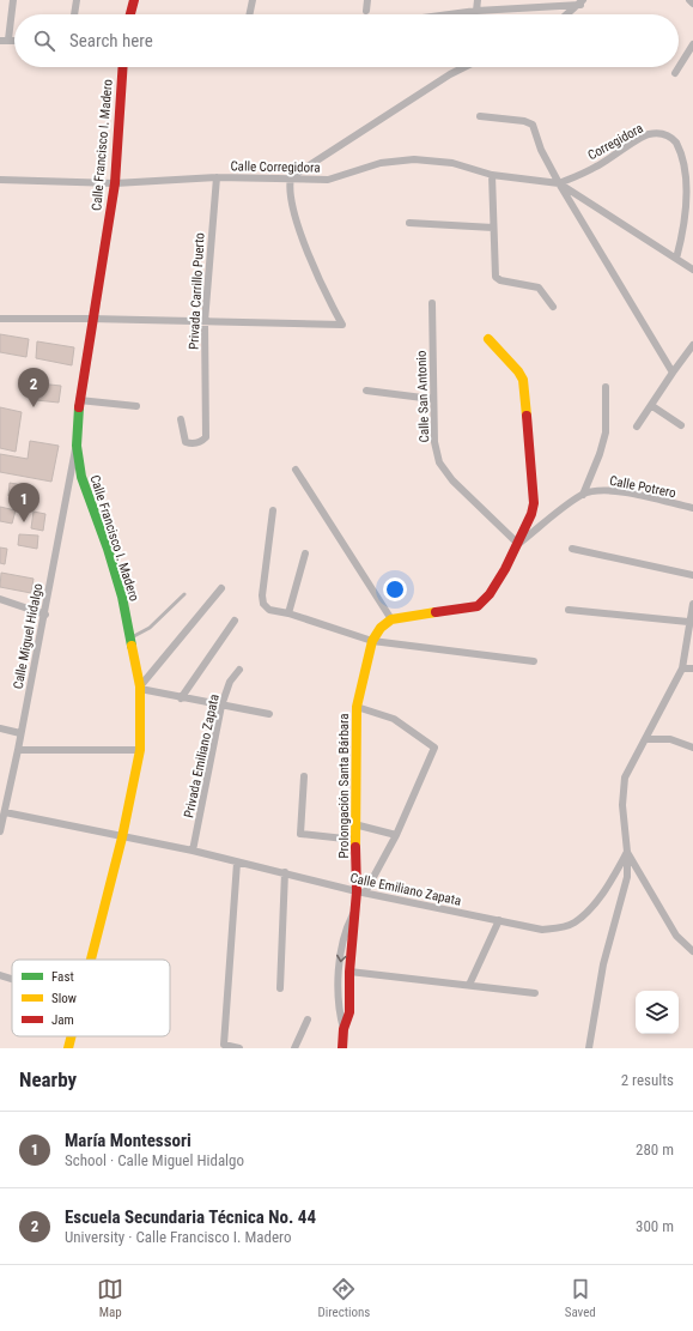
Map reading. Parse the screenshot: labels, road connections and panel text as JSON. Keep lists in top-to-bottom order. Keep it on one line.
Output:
{"streets":{"street":["Corregidora","Calle Francisco I. Madero","Calle Corregidora","Privada Carrillo Puerto","Calle San Antonio","Calle Potrero","Calle Miguel Hidalgo","Privada Emiliano Zapata","Prolongación Santa Bárbara","Calle Emiliano Zapata"]},"crossings":[["Corregidora","Calle Corregidora"],["Calle Francisco I. Madero","Calle Corregidora"],["Calle Francisco I. Madero","Calle Miguel Hidalgo"],["Calle Francisco I. Madero","Calle Emiliano Zapata"],["Calle Corregidora","Privada Carrillo Puerto"],["Calle San Antonio","Calle Potrero"],["Calle Miguel Hidalgo","Calle Emiliano Zapata"],["Privada Emiliano Zapata","Calle Emiliano Zapata"],["Prolongación Santa Bárbara","Calle Emiliano Zapata"]],"legend":["Fast","Slow","Jam"],"page":{"search":"Search here","pins":["2","1"],"heading":["Nearby","2 results"],"list":[{"mark":"1","name":"María Montessori","note":"School · Calle Miguel Hidalgo","value":"280 m"},{"mark":"2","name":"Escuela Secundaria Técnica No. 44","note":"University · Calle Francisco I. Madero","value":"300 m"}],"nav":["Map","Directions","Saved"]}}
